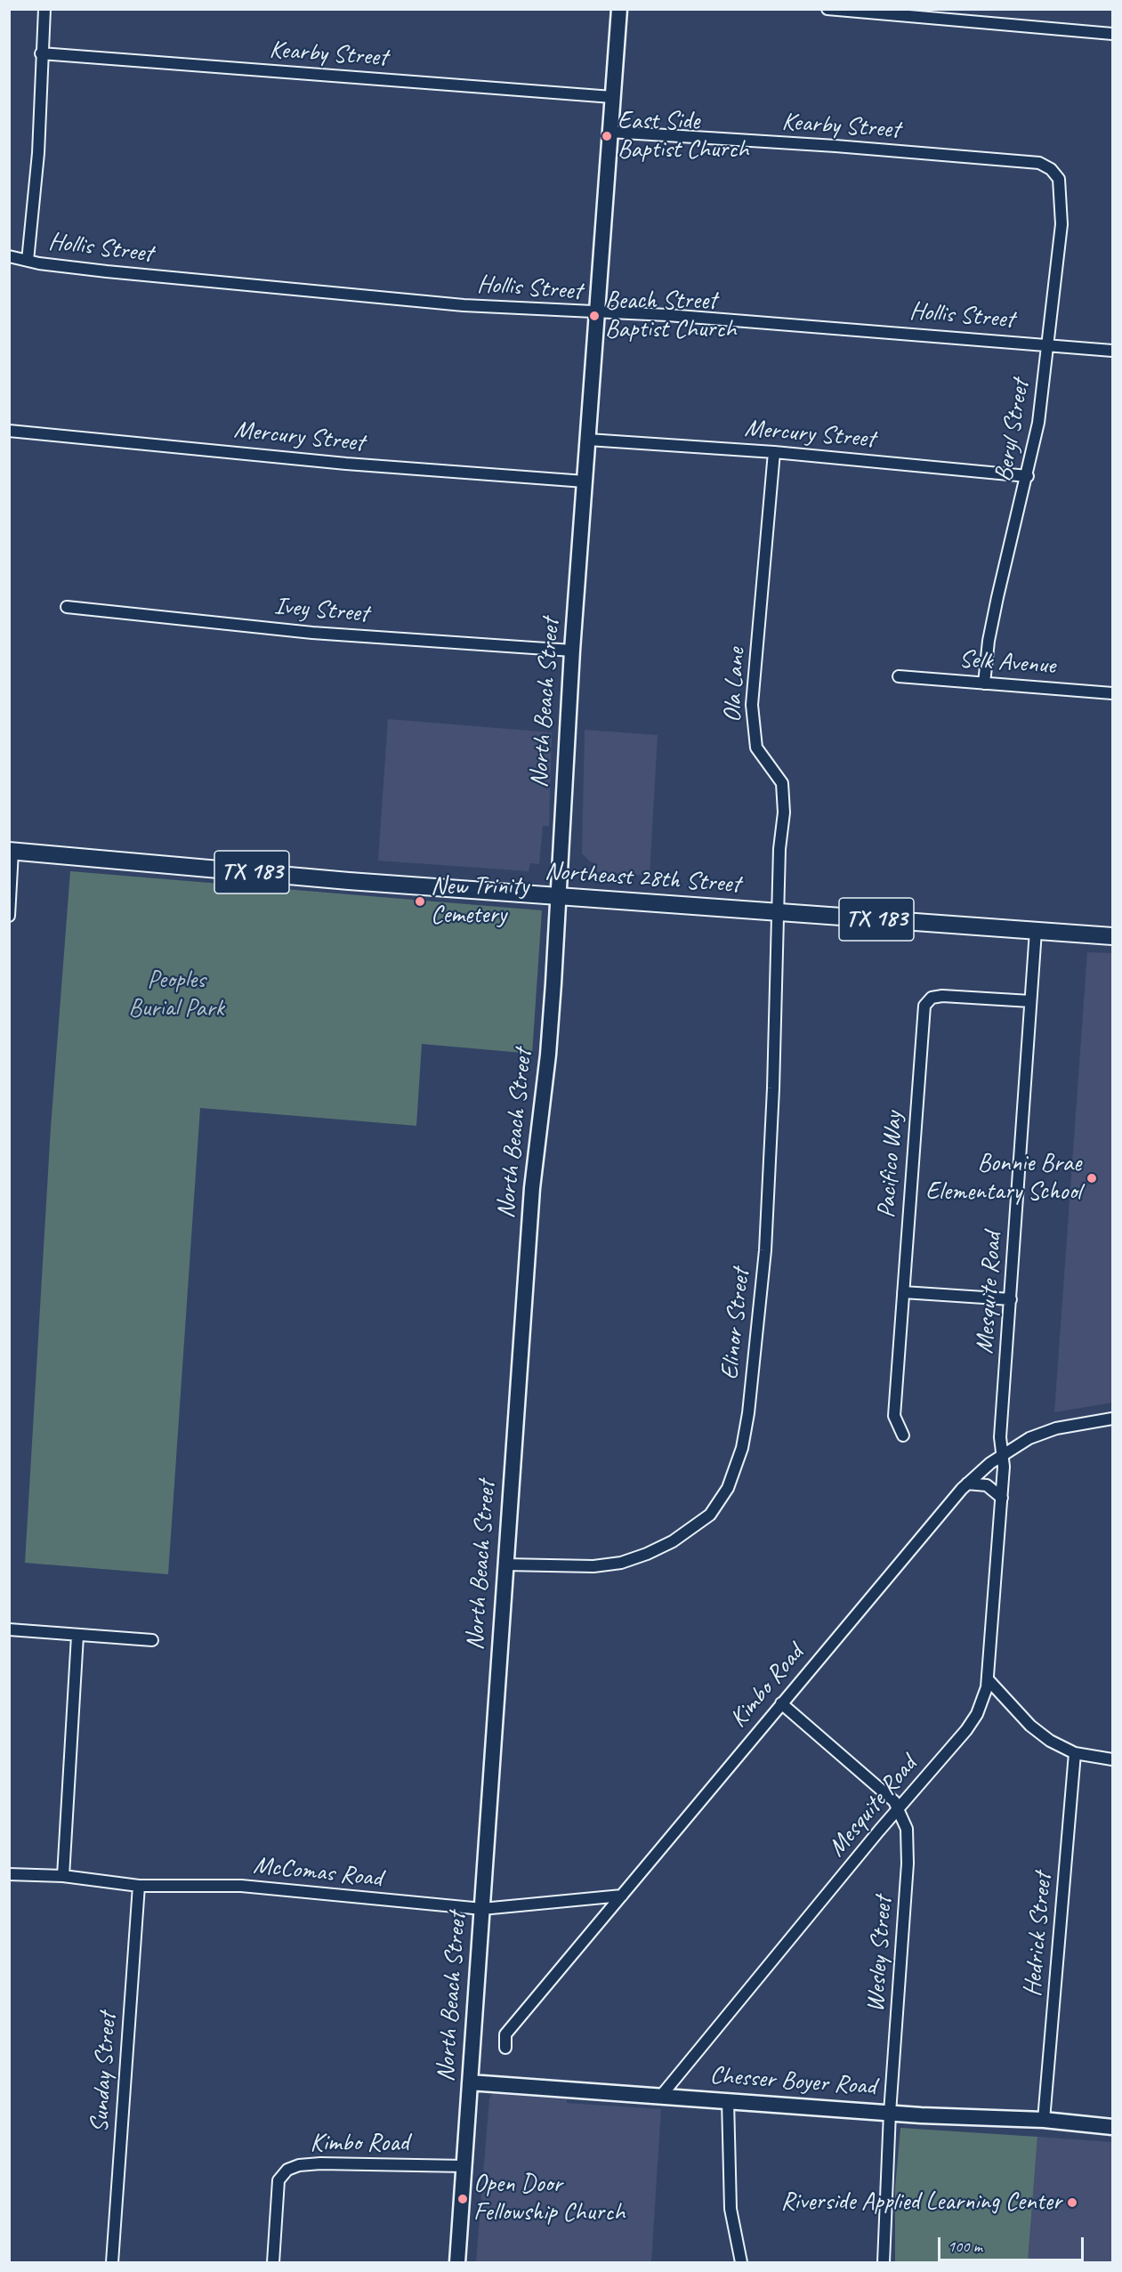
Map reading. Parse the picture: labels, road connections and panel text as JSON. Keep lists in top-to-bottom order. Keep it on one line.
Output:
{"streets":{"main road":["North Beach Street","TX 183","Northeast 28th Street","Chesser Boyer Road"],"street":["Kearby Street","Hollis Street","Beryl Street","Mercury Street","Ivey Street","Selk Avenue","Ola Lane","Pacifico Way","Mesquite Road","Elinor Street","Kimbo Road","McComas Road","Hedrick Street","Wesley Street","Sunday Street"]},"crossings":[["Kearby Street","Beryl Street"],["Kearby Street","North Beach Street"],["Hollis Street","Beryl Street"],["Hollis Street","North Beach Street"],["Beryl Street","Mercury Street"],["Beryl Street","Selk Avenue"],["Mercury Street","Ola Lane"],["Mercury Street","North Beach Street"],["Ivey Street","North Beach Street"],["Ola Lane","Northeast 28th Street"],["Ola Lane","Elinor Street"],["North Beach Street","Northeast 28th Street"],["North Beach Street","Elinor Street"],["North Beach Street","Kimbo Road"],["North Beach Street","McComas Road"],["North Beach Street","Chesser Boyer Road"],["Northeast 28th Street","Mesquite Road"],["Northeast 28th Street","Elinor Street"],["Pacifico Way","Mesquite Road"],["Mesquite Road","Kimbo Road"],["Mesquite Road","Wesley Street"],["Mesquite Road","Chesser Boyer Road"],["Kimbo Road","McComas Road"],["Kimbo Road","Wesley Street"],["McComas Road","Sunday Street"],["Hedrick Street","Chesser Boyer Road"],["Wesley Street","Chesser Boyer Road"]],"parks":["Peoples Burial Park"],"places":["East Side Baptist Church","Beach Street Baptist Church","New Trinity Cemetery","Bonnie Brae Elementary School","Open Door Fellowship Church","Riverside Applied Learning Center"],"scale_bar":"100 m"}
